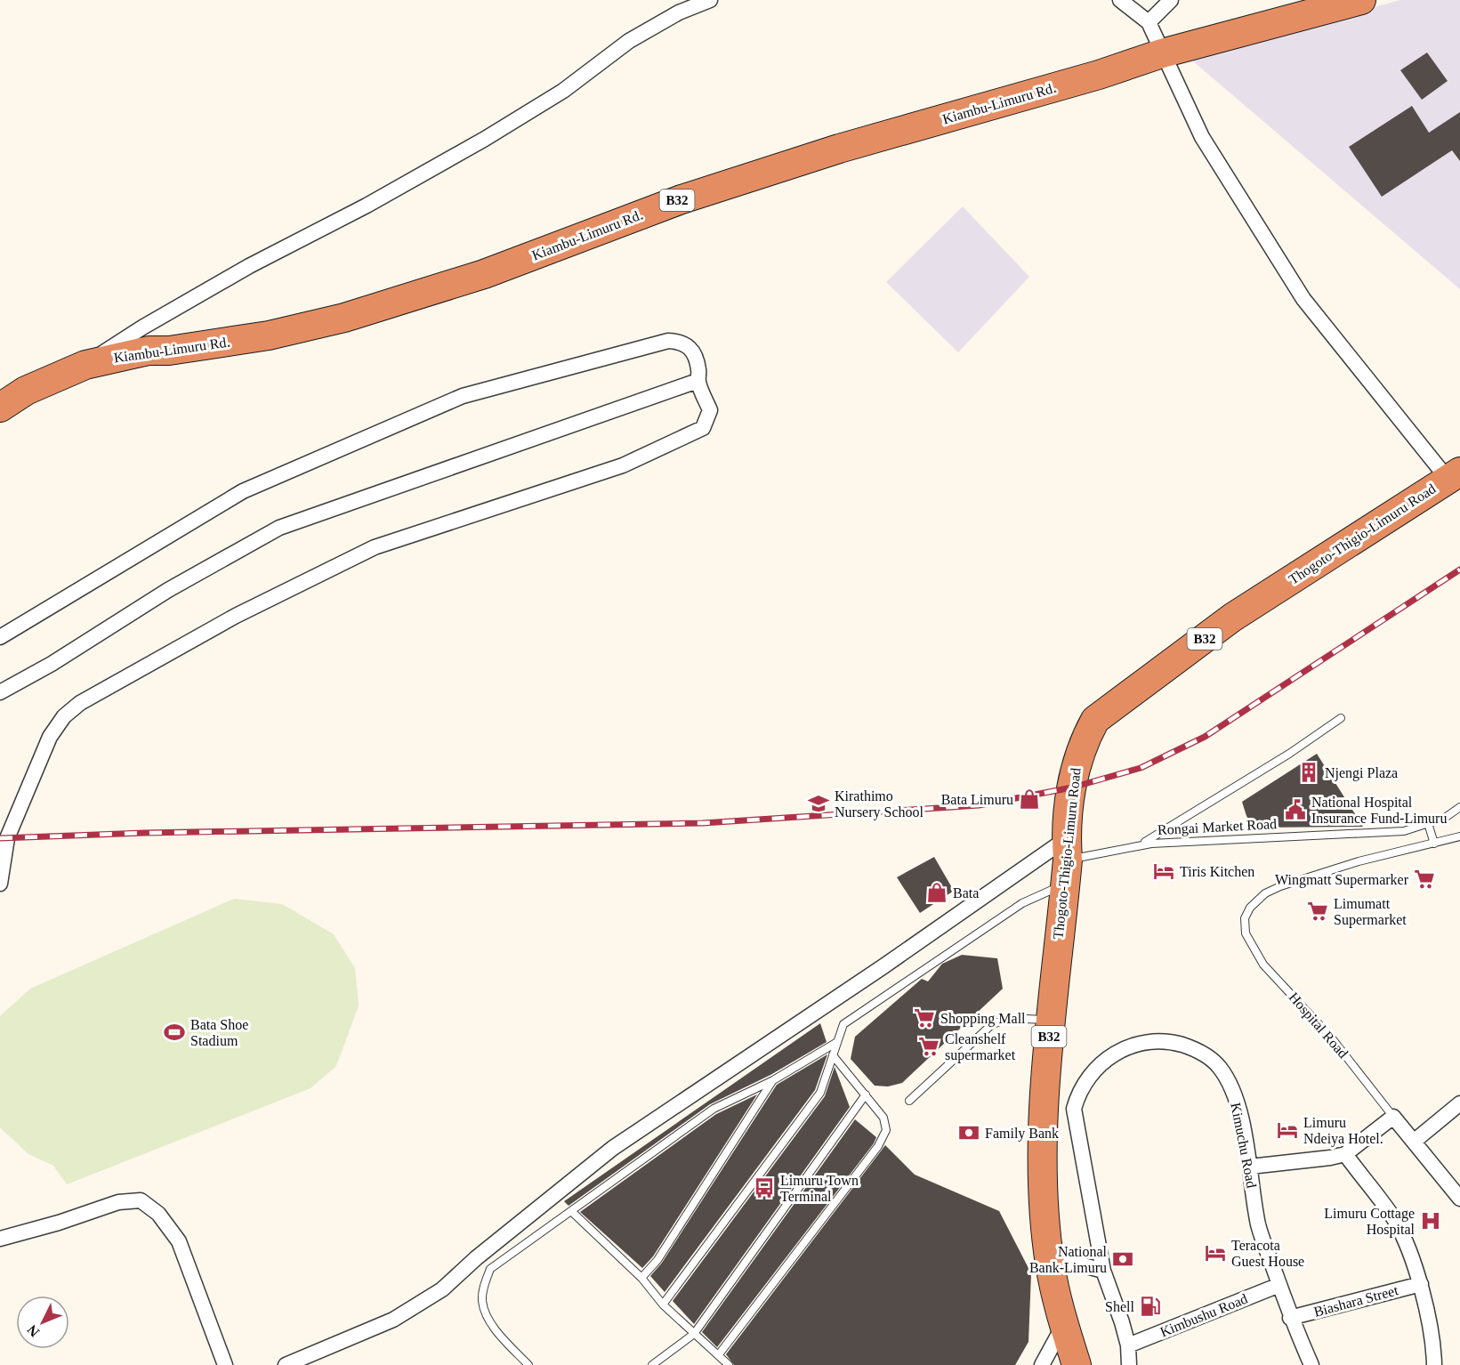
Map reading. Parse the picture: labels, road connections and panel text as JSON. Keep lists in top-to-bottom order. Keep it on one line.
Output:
{"streets":{"highway":["Kiambu-Limuru Rd.","B32","Thogoto-Thigio-Limuru Road"],"street":["Hospital Road","Kimuchu Road","Biashara Street","Kimbushu Road"],"lane":["Rongai Market Road"]},"crossings":[["Thogoto-Thigio-Limuru Road","Rongai Market Road"],["Kimuchu Road","Biashara Street"],["Kimuchu Road","Kimbushu Road"]],"places":{"building":["Njengi Plaza"],"shop":["Bata Limuru","Bata"],"school or university":["Kirathimo Nursery School"],"public building":["National Hospital Insurance Fund-Limuru"],"hotel":["Tiris Kitchen","Limuru Ndeiya Hotel.","Teracota Guest House"],"supermarket":["Wingmatt Supermarker","Limumatt Supermarket","Shopping Mall","Cleanshelf supermarket"],"sports":["Bata Shoe Stadium"],"bank":["Family Bank","National Bank-Limuru"],"bus stop":["Limuru Town Terminal"],"hospital":["Limuru Cottage Hospital"],"fuel station":["Shell"]},"north":"bottom left"}
